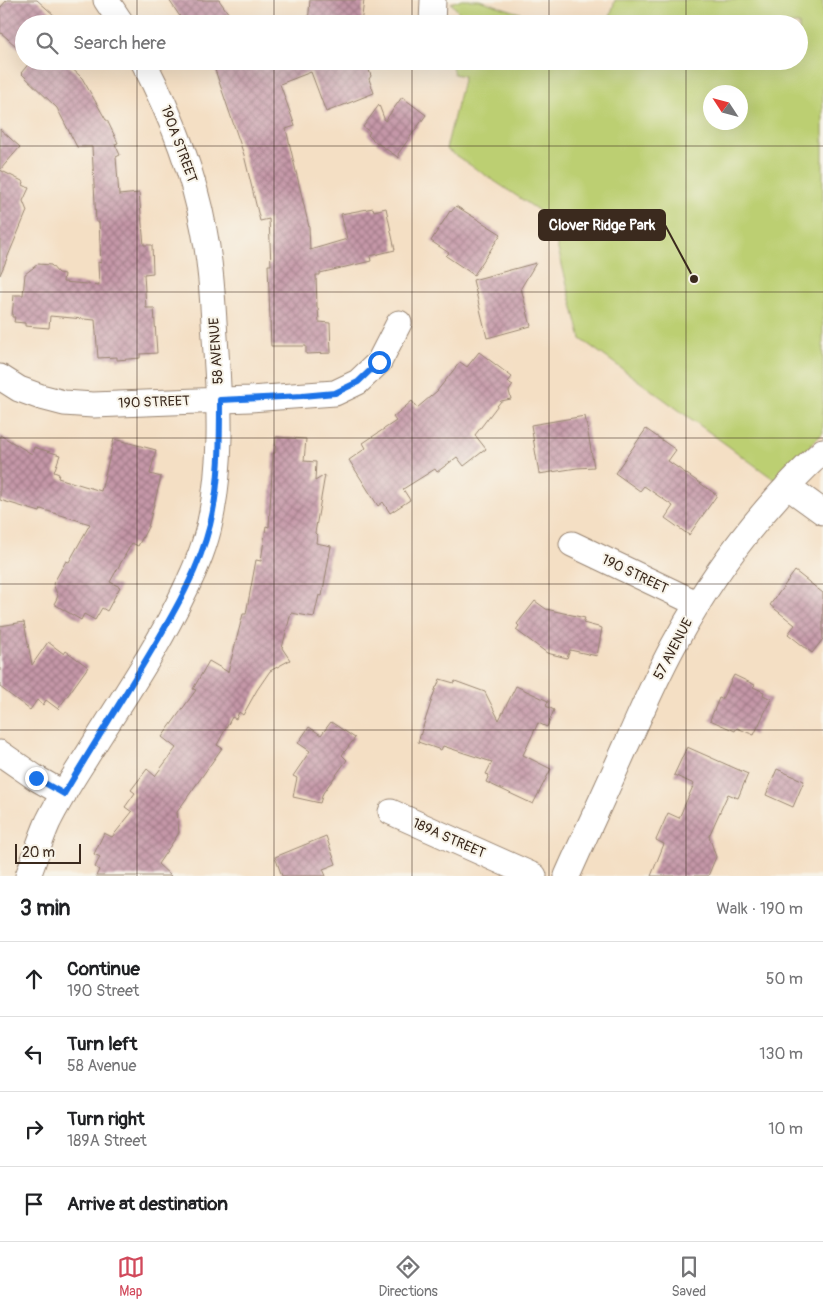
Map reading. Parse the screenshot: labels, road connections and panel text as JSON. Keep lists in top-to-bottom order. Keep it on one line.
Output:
{"streets":{"street":["190A STREET","58 AVENUE","190 STREET","57 AVENUE","189A STREET"]},"crossings":[["190A STREET","58 AVENUE"],["58 AVENUE","190 STREET"],["190 STREET","57 AVENUE"]],"places":["Clover Ridge Park"],"scale_bar":"20 m","north":"top left","page":{"search":"Search here","scale":"20 m","heading":["3 min","Walk · 190 m"],"list":[["Continue","190 Street","50 m"],["Turn left","58 Avenue","130 m"],["Turn right","189A Street","10 m"],"Arrive at destination"],"nav":["Map","Directions","Saved"]}}
